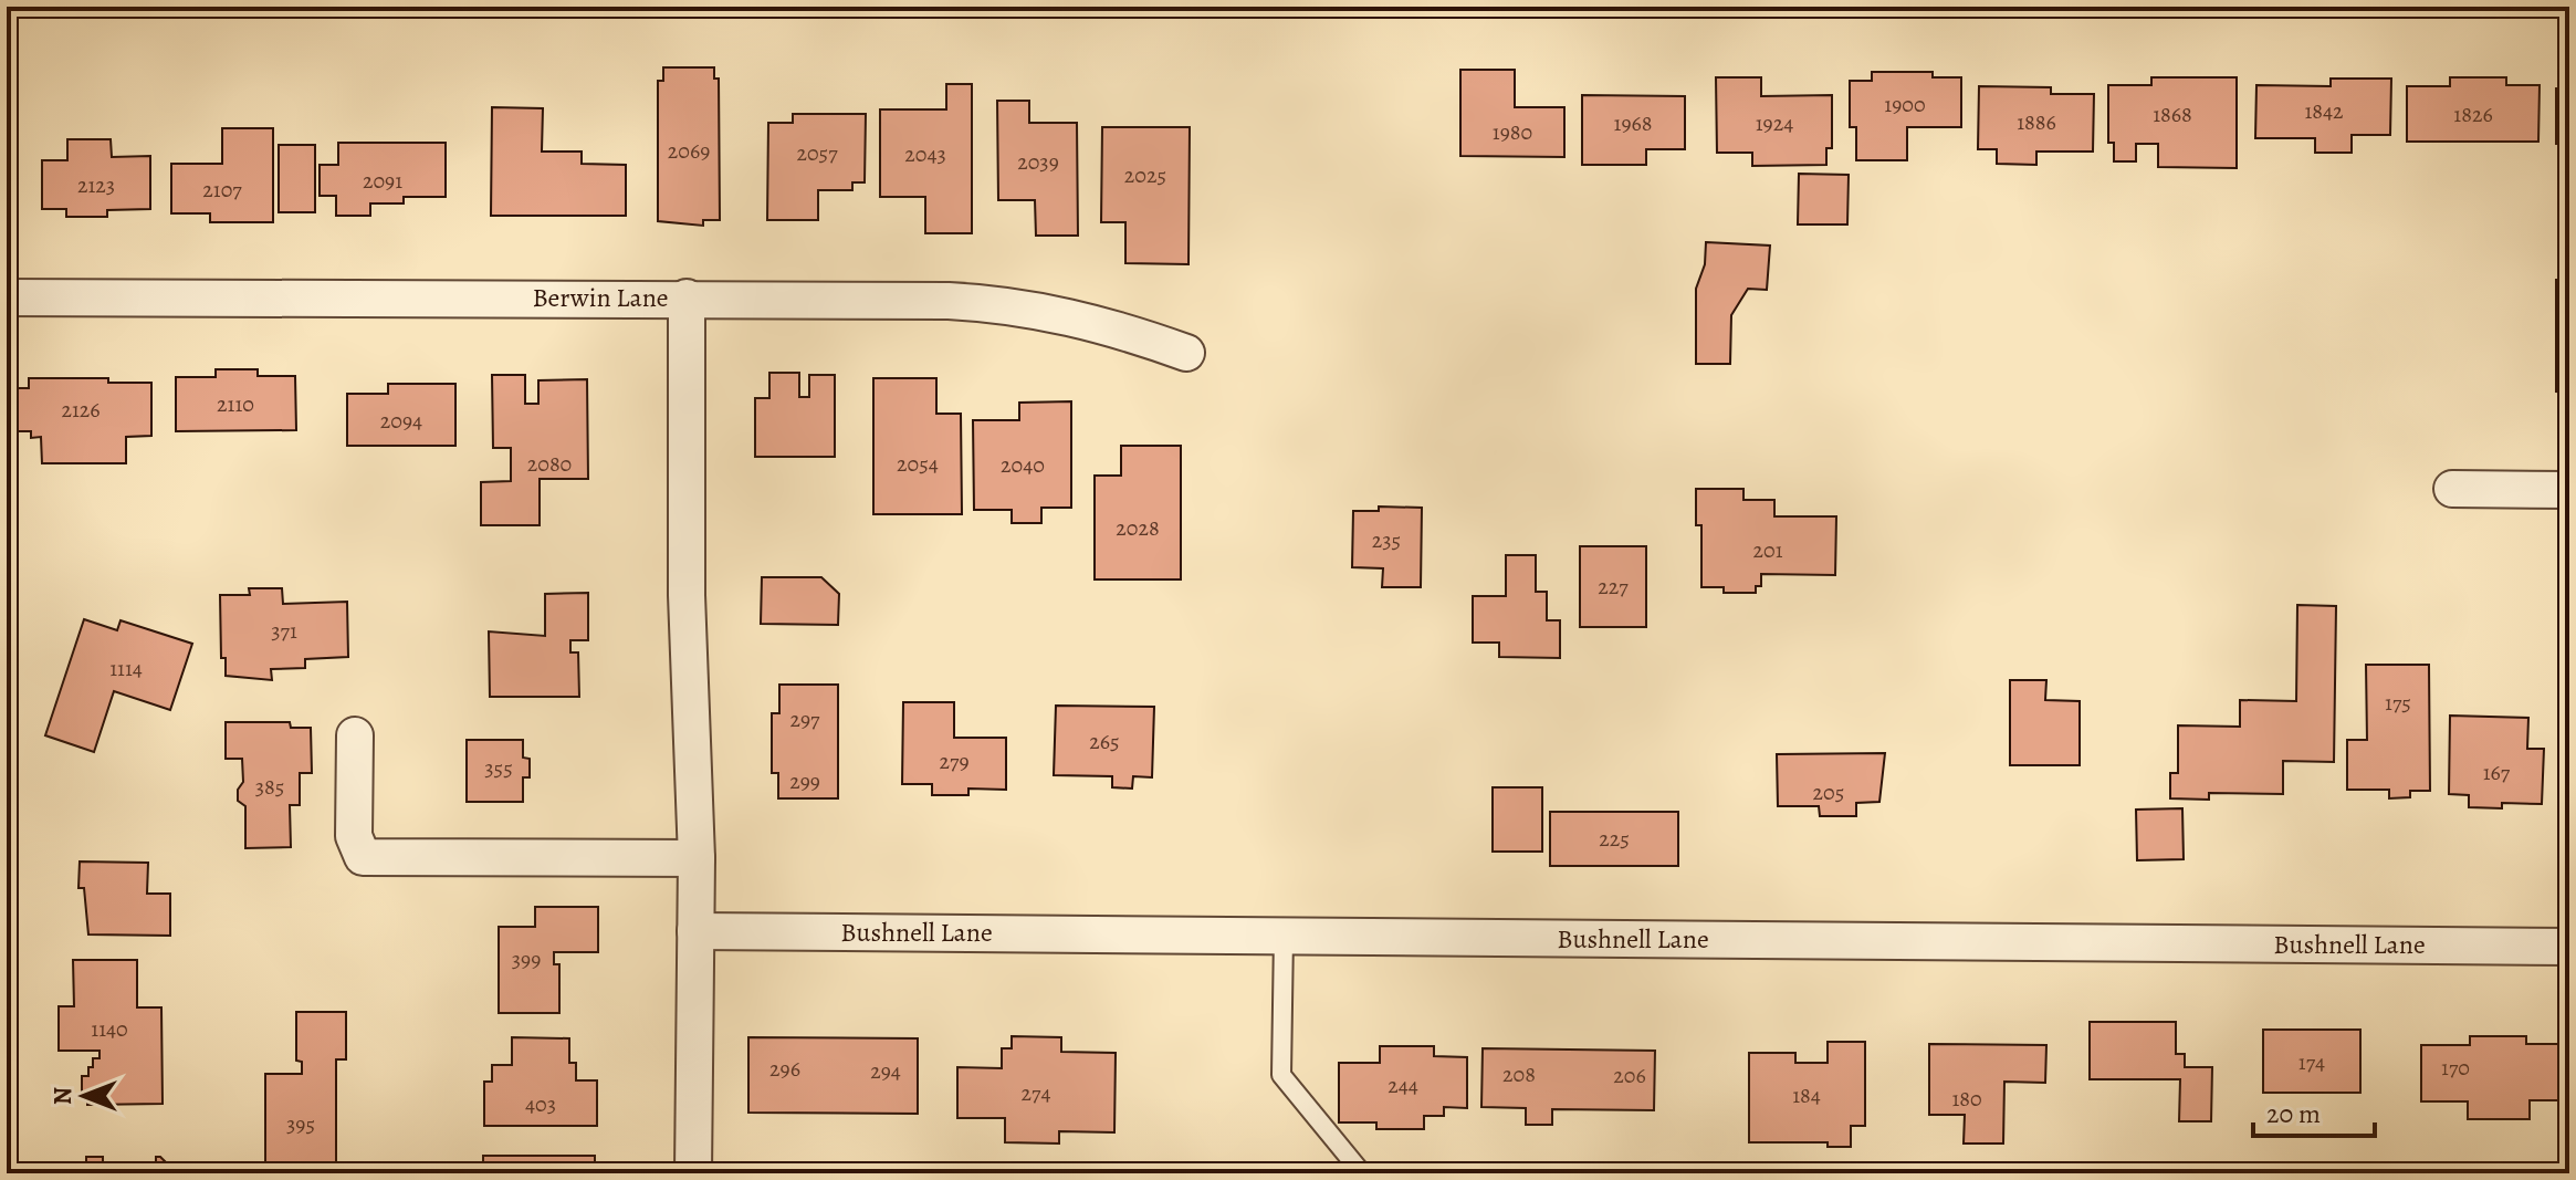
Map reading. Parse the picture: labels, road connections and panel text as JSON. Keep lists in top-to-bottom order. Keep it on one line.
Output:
{"streets":{"street":["Berwin Lane","Bushnell Lane"]},"house_numbers":["1900","1842","1868","1826","1886","1968","1924","1980","2069","2057","2043","2039","2025","2091","2123","2107","2110","2126","2094","2080","2054","2040","2028","235","201","227","371","1114","175","297","265","279","355","167","299","385","205","225","399","1140","174","170","296","294","208","206","244","274","184","180","403","395"],"scale_bar":"20 m","north":"left"}
